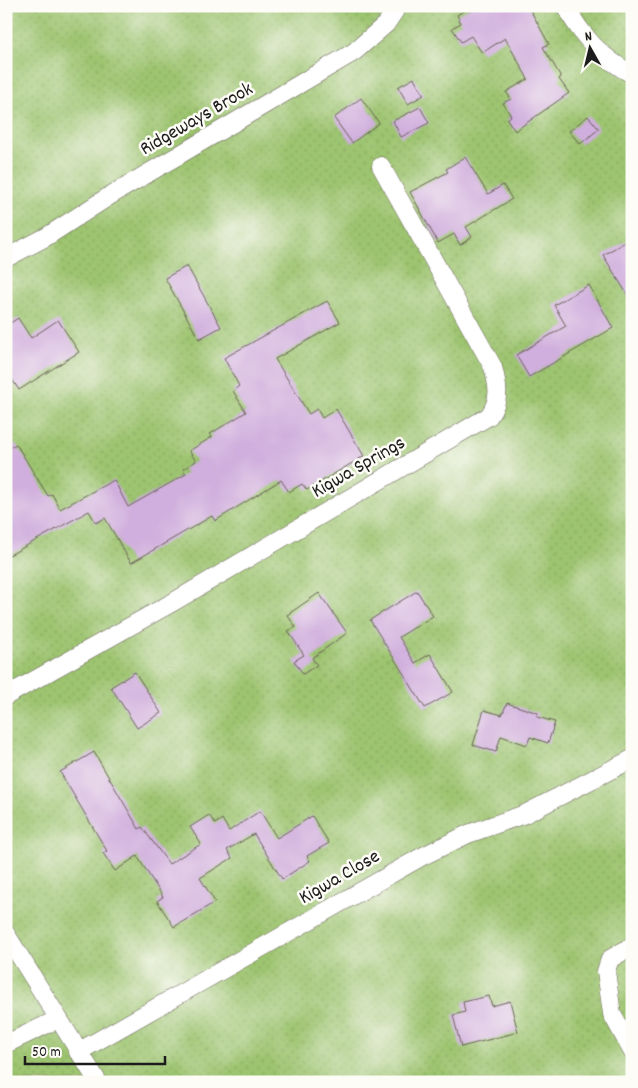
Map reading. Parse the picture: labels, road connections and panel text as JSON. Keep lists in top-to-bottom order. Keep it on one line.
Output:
{"streets":{"street":["Ridgeways Brook","Kigwa Springs","Kigwa Close"]},"scale_bar":"50 m","north":"top"}
